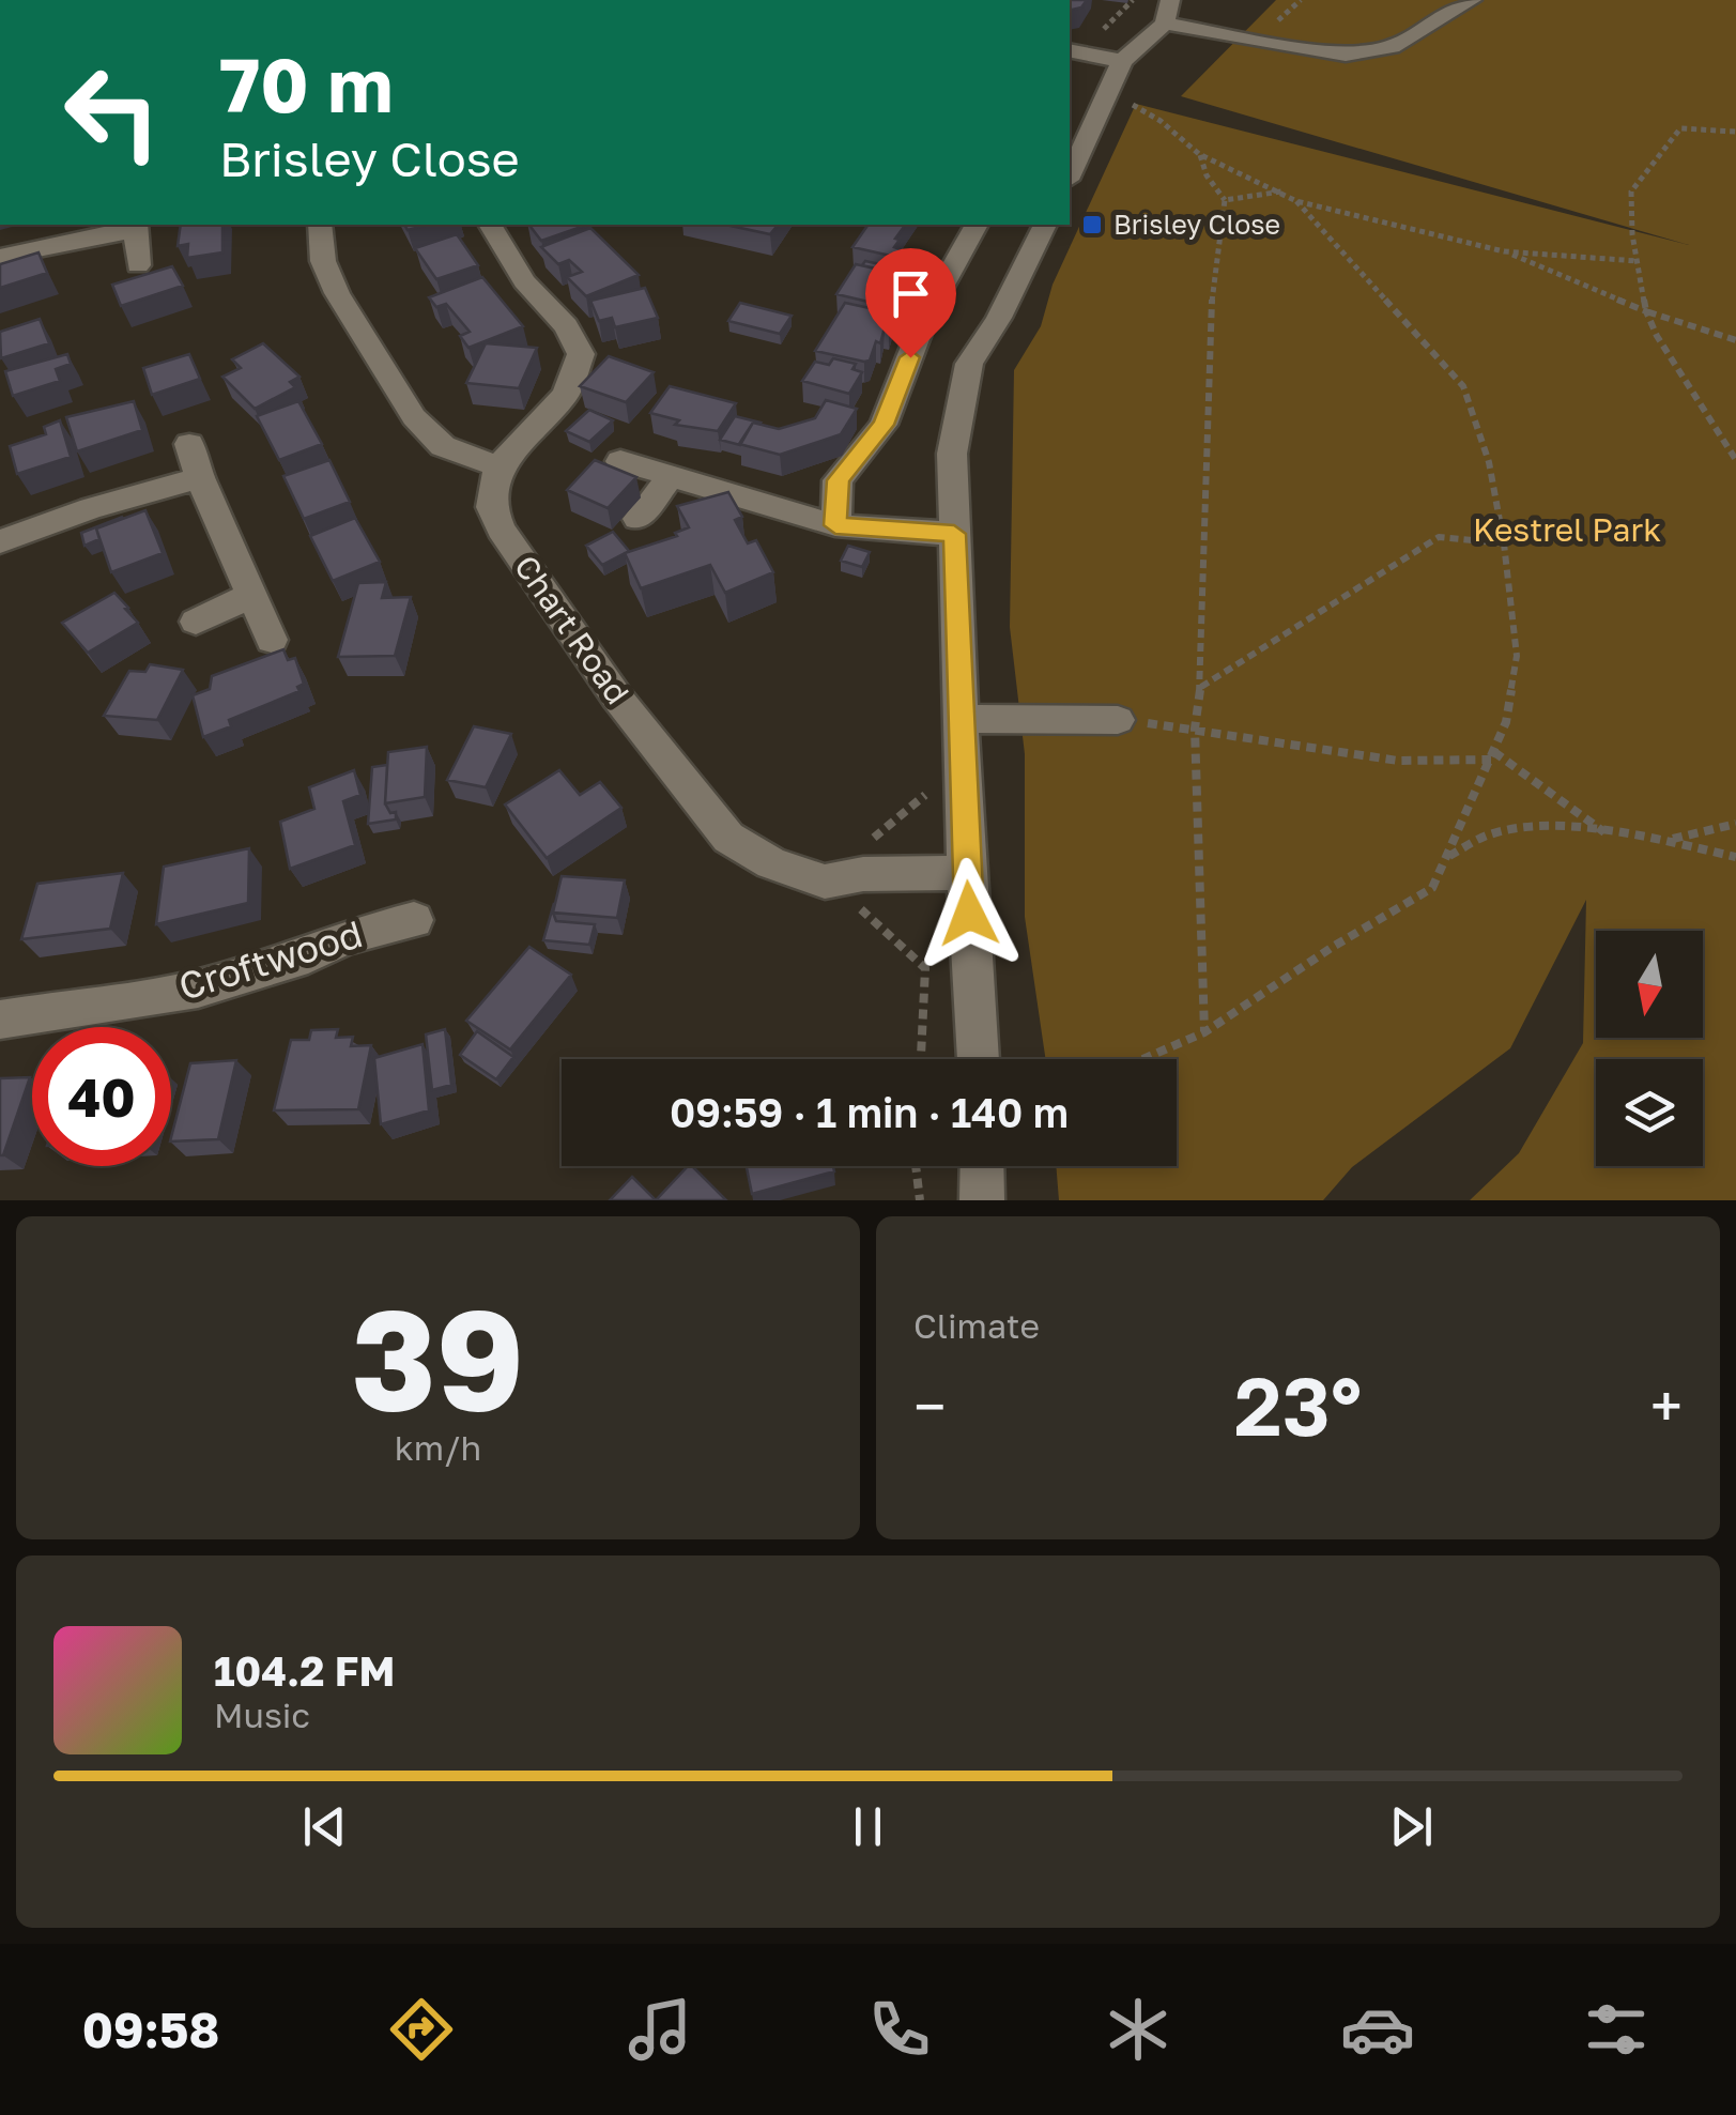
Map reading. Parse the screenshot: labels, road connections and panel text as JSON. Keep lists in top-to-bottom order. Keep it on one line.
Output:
{"streets":{"street":["Chart Road","Croftwood"]},"parks":["Kestrel Park"],"places":{"transit":["Brisley Close"]},"north":"bottom","page":{"turn":["70 m","Brisley Close"],"limit":"40","trip":"09:59 · 1 min · 140 m","tile":[["39","km/h"],"Climate"],"heat":["−","23°","+"],"song":["104.2 FM","Music"],"tabs":"09:58"}}
